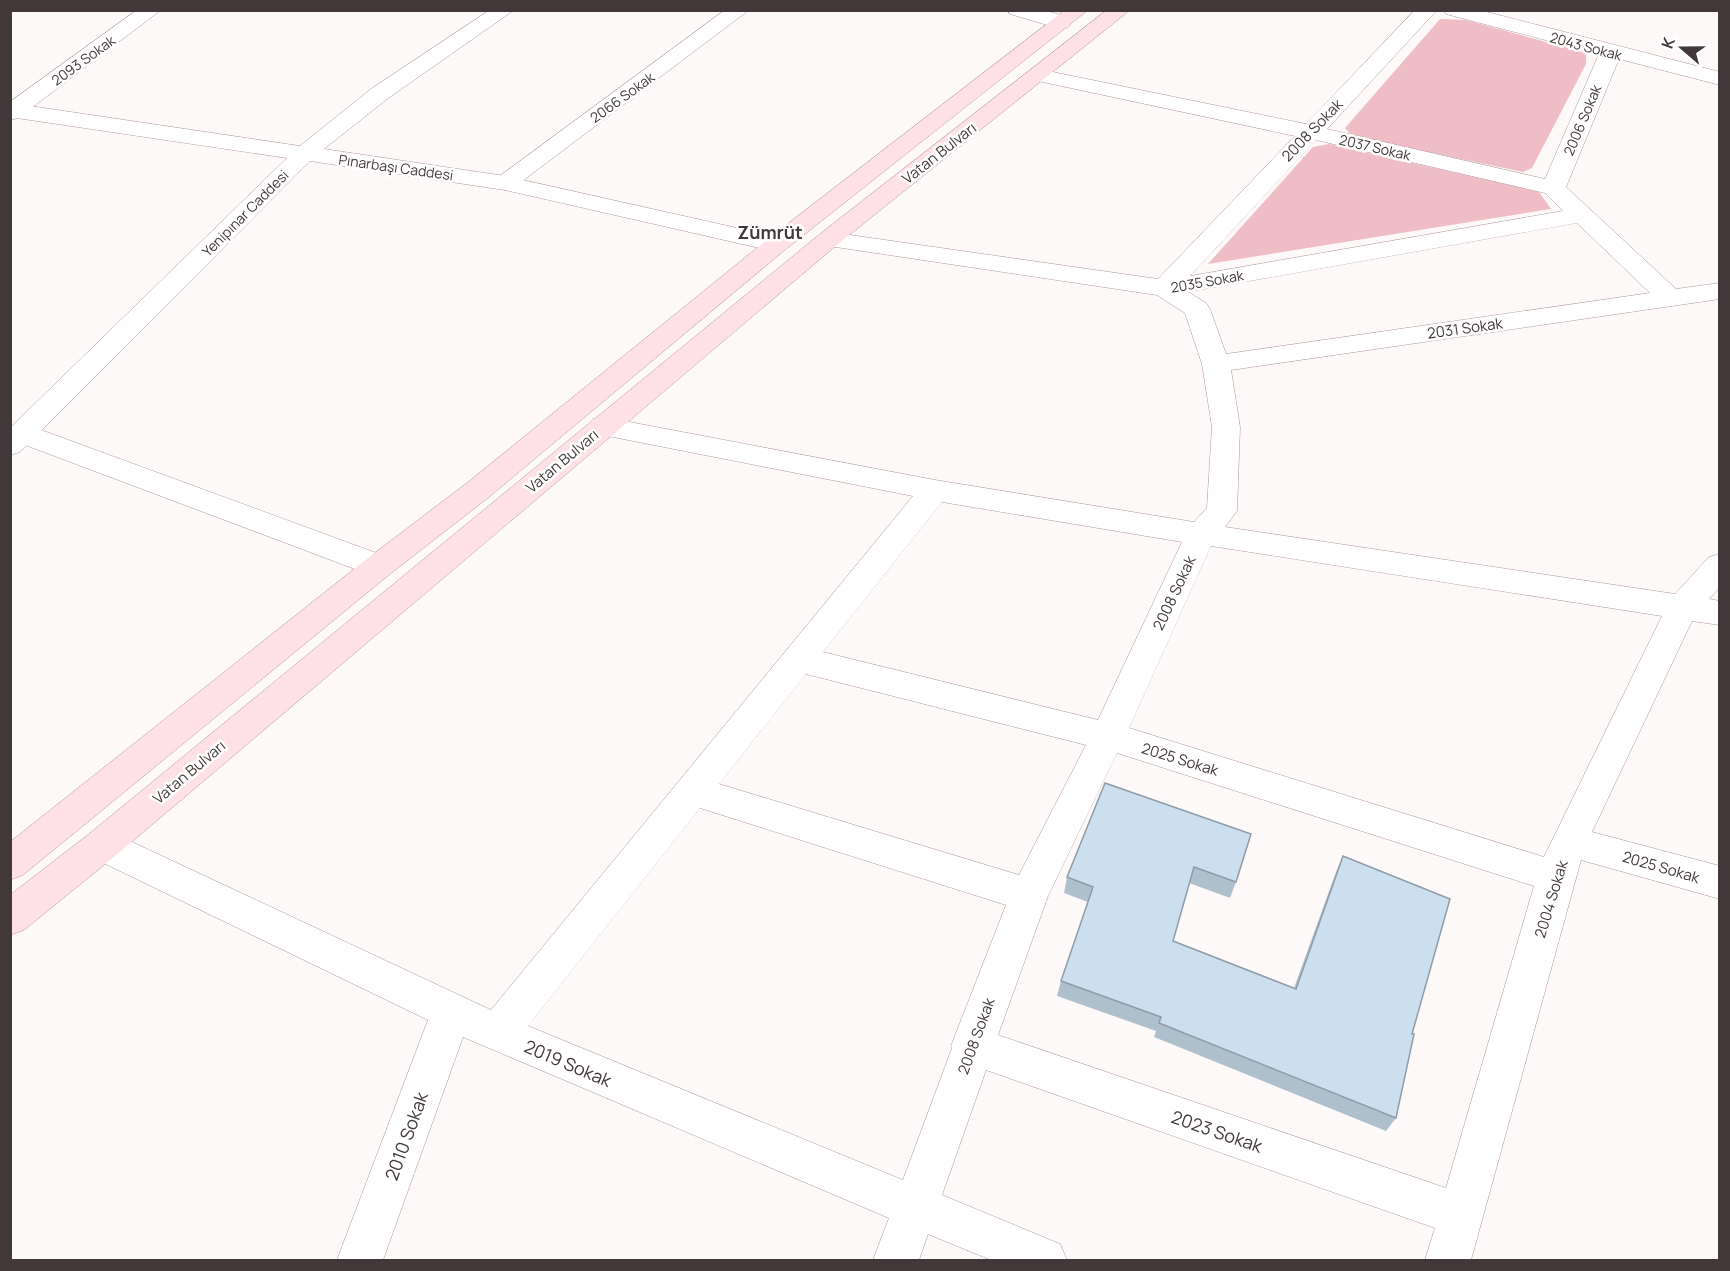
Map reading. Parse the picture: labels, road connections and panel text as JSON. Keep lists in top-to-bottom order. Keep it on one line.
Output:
{"streets":{"main road":["Vatan Bulvarı"],"street":["2043 Sokak","2093 Sokak","2066 Sokak","2006 Sokak","2008 Sokak","2037 Sokak","Pınarbaşı Caddesi","Yenipınar Caddesi","2035 Sokak","2031 Sokak","2025 Sokak","2004 Sokak","2019 Sokak","2023 Sokak","2010 Sokak"]},"crossings":[["2043 Sokak","2006 Sokak"],["2093 Sokak","Pınarbaşı Caddesi"],["2066 Sokak","Pınarbaşı Caddesi"],["2006 Sokak","2037 Sokak"],["2008 Sokak","2037 Sokak"],["2008 Sokak","2035 Sokak"],["2008 Sokak","2031 Sokak"],["2008 Sokak","2025 Sokak"],["2008 Sokak","2019 Sokak"],["2008 Sokak","2023 Sokak"],["2037 Sokak","Vatan Bulvarı"],["2037 Sokak","2035 Sokak"],["2037 Sokak","2031 Sokak"],["Vatan Bulvarı","Pınarbaşı Caddesi"],["Vatan Bulvarı","2035 Sokak"],["Vatan Bulvarı","2019 Sokak"],["Pınarbaşı Caddesi","Yenipınar Caddesi"],["2025 Sokak","2004 Sokak"],["2004 Sokak","2023 Sokak"],["2019 Sokak","2010 Sokak"]],"districts":["Zümrüt"],"north":"left"}
